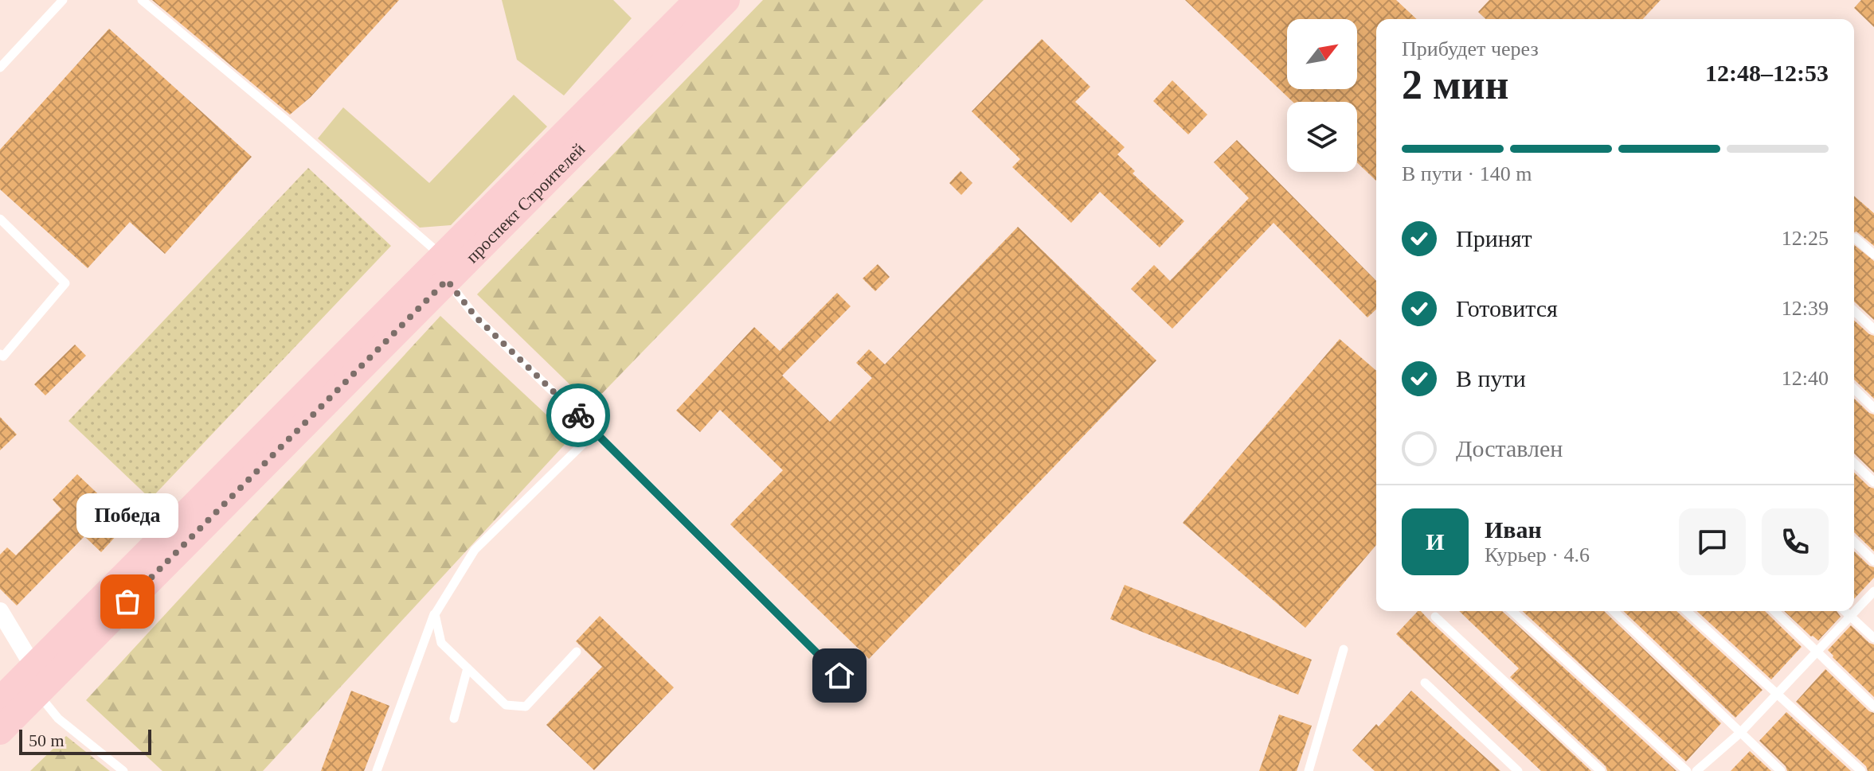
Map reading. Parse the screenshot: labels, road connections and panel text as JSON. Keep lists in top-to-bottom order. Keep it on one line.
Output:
{"streets":{"main road":["проспект Строителей"]},"places":["Победа"],"scale_bar":"50 m","north":"top right","page":{"heading":["2 мин","Прибудет через","12:48–12:53"],"panel":["Иван","Курьер · 4.6"],"bar":"В пути · 140 m","list":[["Принят","12:25"],["Готовится","12:39"],["В пути","12:40"],"Доставлен"],"bubble":"Победа","round":"И","scale":"50 m"}}
